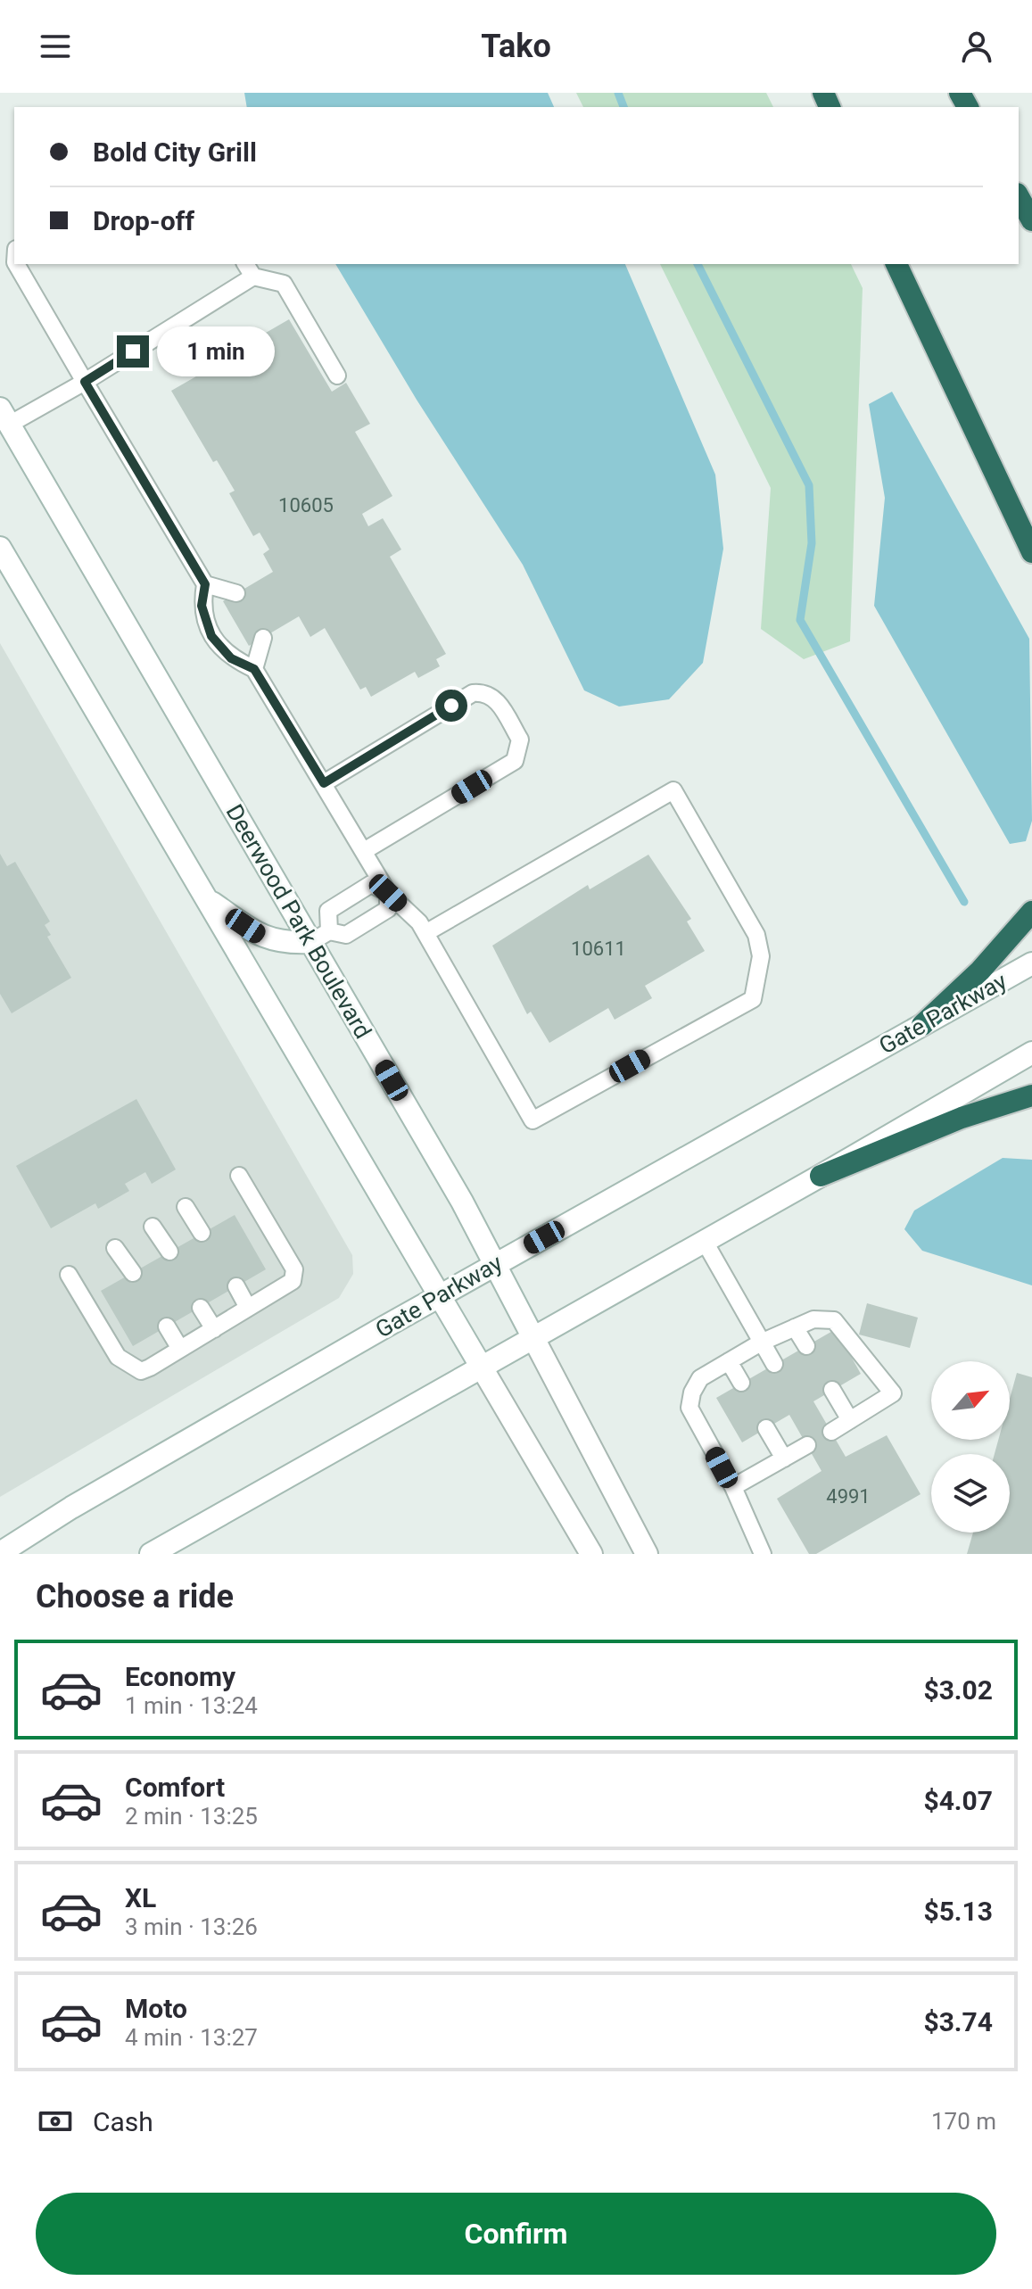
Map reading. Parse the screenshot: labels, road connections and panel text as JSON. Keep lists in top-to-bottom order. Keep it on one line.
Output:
{"streets":{"main road":["Deerwood Park Boulevard","Gate Parkway"]},"crossings":[["Deerwood Park Boulevard","Gate Parkway"]],"house_numbers":["10605","10611","4991"],"north":"top right","page":{"header":"Tako","banner":["Bold City Grill","Drop-off"],"bubble":"1 min","heading":"Choose a ride","list":[{"name":"Economy","note":"1 min · 13:24","value":"$3.02"},{"name":"Comfort","note":"2 min · 13:25","value":"$4.07"},{"name":"XL","note":"3 min · 13:26","value":"$5.13"},{"name":"Moto","note":"4 min · 13:27","value":"$3.74"}],"pay":["Cash","170 m"],"buttons":"Confirm"}}
